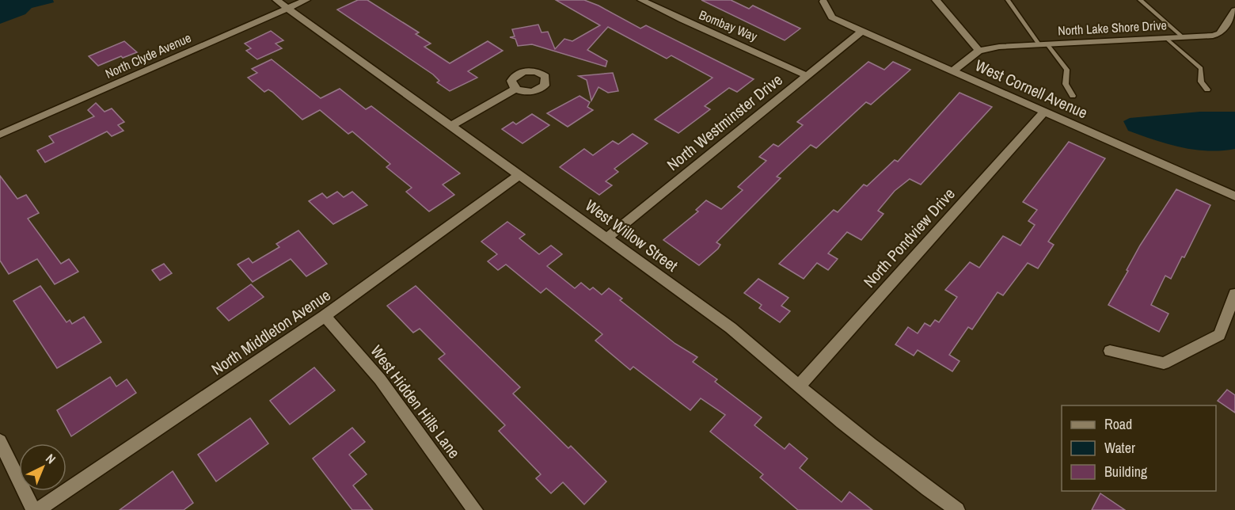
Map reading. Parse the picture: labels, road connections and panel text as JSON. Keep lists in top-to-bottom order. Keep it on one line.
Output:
{"streets":{"street":["Bombay Way","North Lake Shore Drive","North Clyde Avenue","West Cornell Avenue","North Westminster Drive","West Willow Street","North Pondview Drive","North Middleton Avenue","West Hidden Hills Lane"]},"crossings":[["Bombay Way","North Westminster Drive"],["North Lake Shore Drive","West Cornell Avenue"],["North Clyde Avenue","West Willow Street"],["West Cornell Avenue","North Westminster Drive"],["West Cornell Avenue","North Pondview Drive"],["North Westminster Drive","West Willow Street"],["West Willow Street","North Pondview Drive"],["West Willow Street","North Middleton Avenue"],["North Middleton Avenue","West Hidden Hills Lane"]],"legend":["Road","Water","Building"],"north":"top right"}
